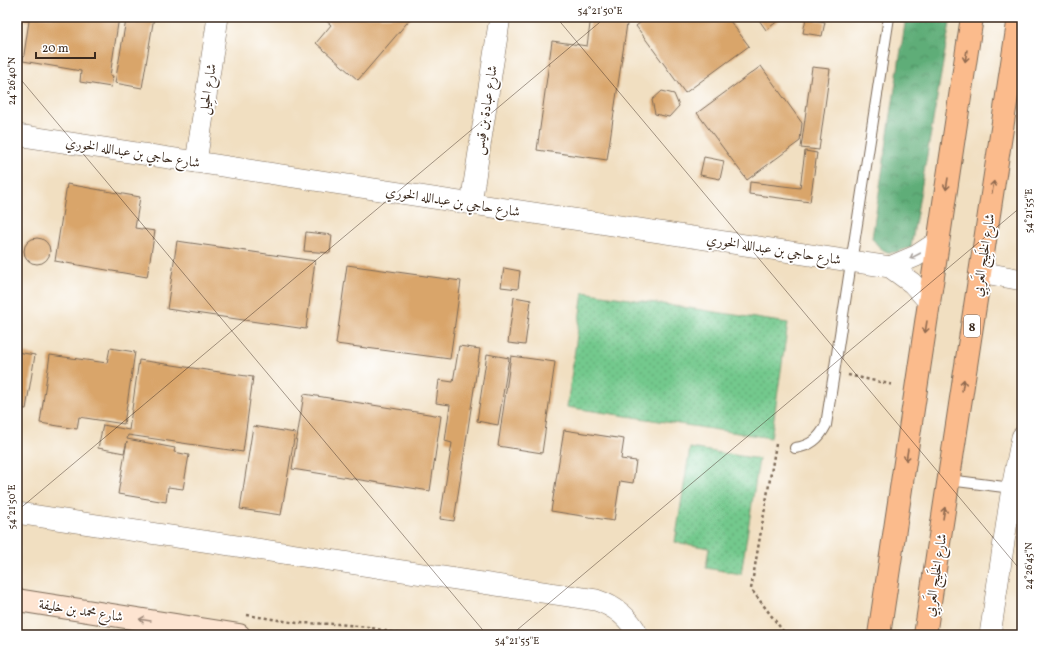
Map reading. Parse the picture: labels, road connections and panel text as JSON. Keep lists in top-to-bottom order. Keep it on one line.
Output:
{"streets":{"highway":["شارع الخَلِيج العَربِي","8"],"main road":["شارع محمد بن خليفة"],"street":["شارع الحِيل","شارع عبادة بن قيس","شارع حاجي بن عبدالله الخوري"]},"crossings":[["شارع الحِيل","شارع حاجي بن عبدالله الخوري"],["شارع عبادة بن قيس","شارع حاجي بن عبدالله الخوري"]],"one_way":["شارع محمد بن خليفة"],"scale_bar":"20 m","coordinates":["54°21'50\"E","24°26'40\"N","54°21'55\"E","24°26'45\"N"]}
